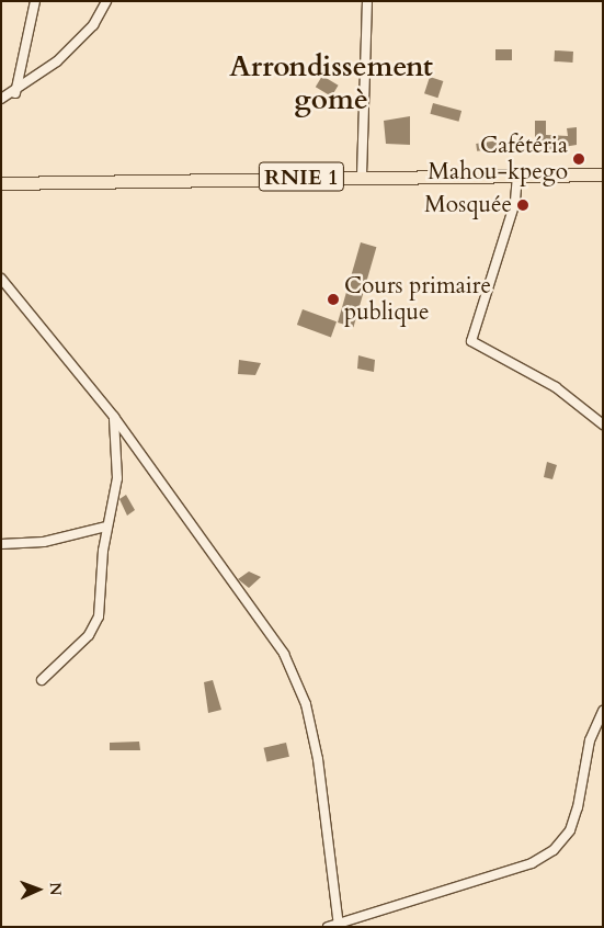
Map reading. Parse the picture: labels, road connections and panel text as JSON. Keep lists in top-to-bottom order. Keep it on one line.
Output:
{"streets":{"highway":["RNIE 1"]},"districts":["Arrondissement gomè"],"places":["Cafétéria Mahou-kpego","Mosquée","Cours primaire publique"],"north":"right"}
